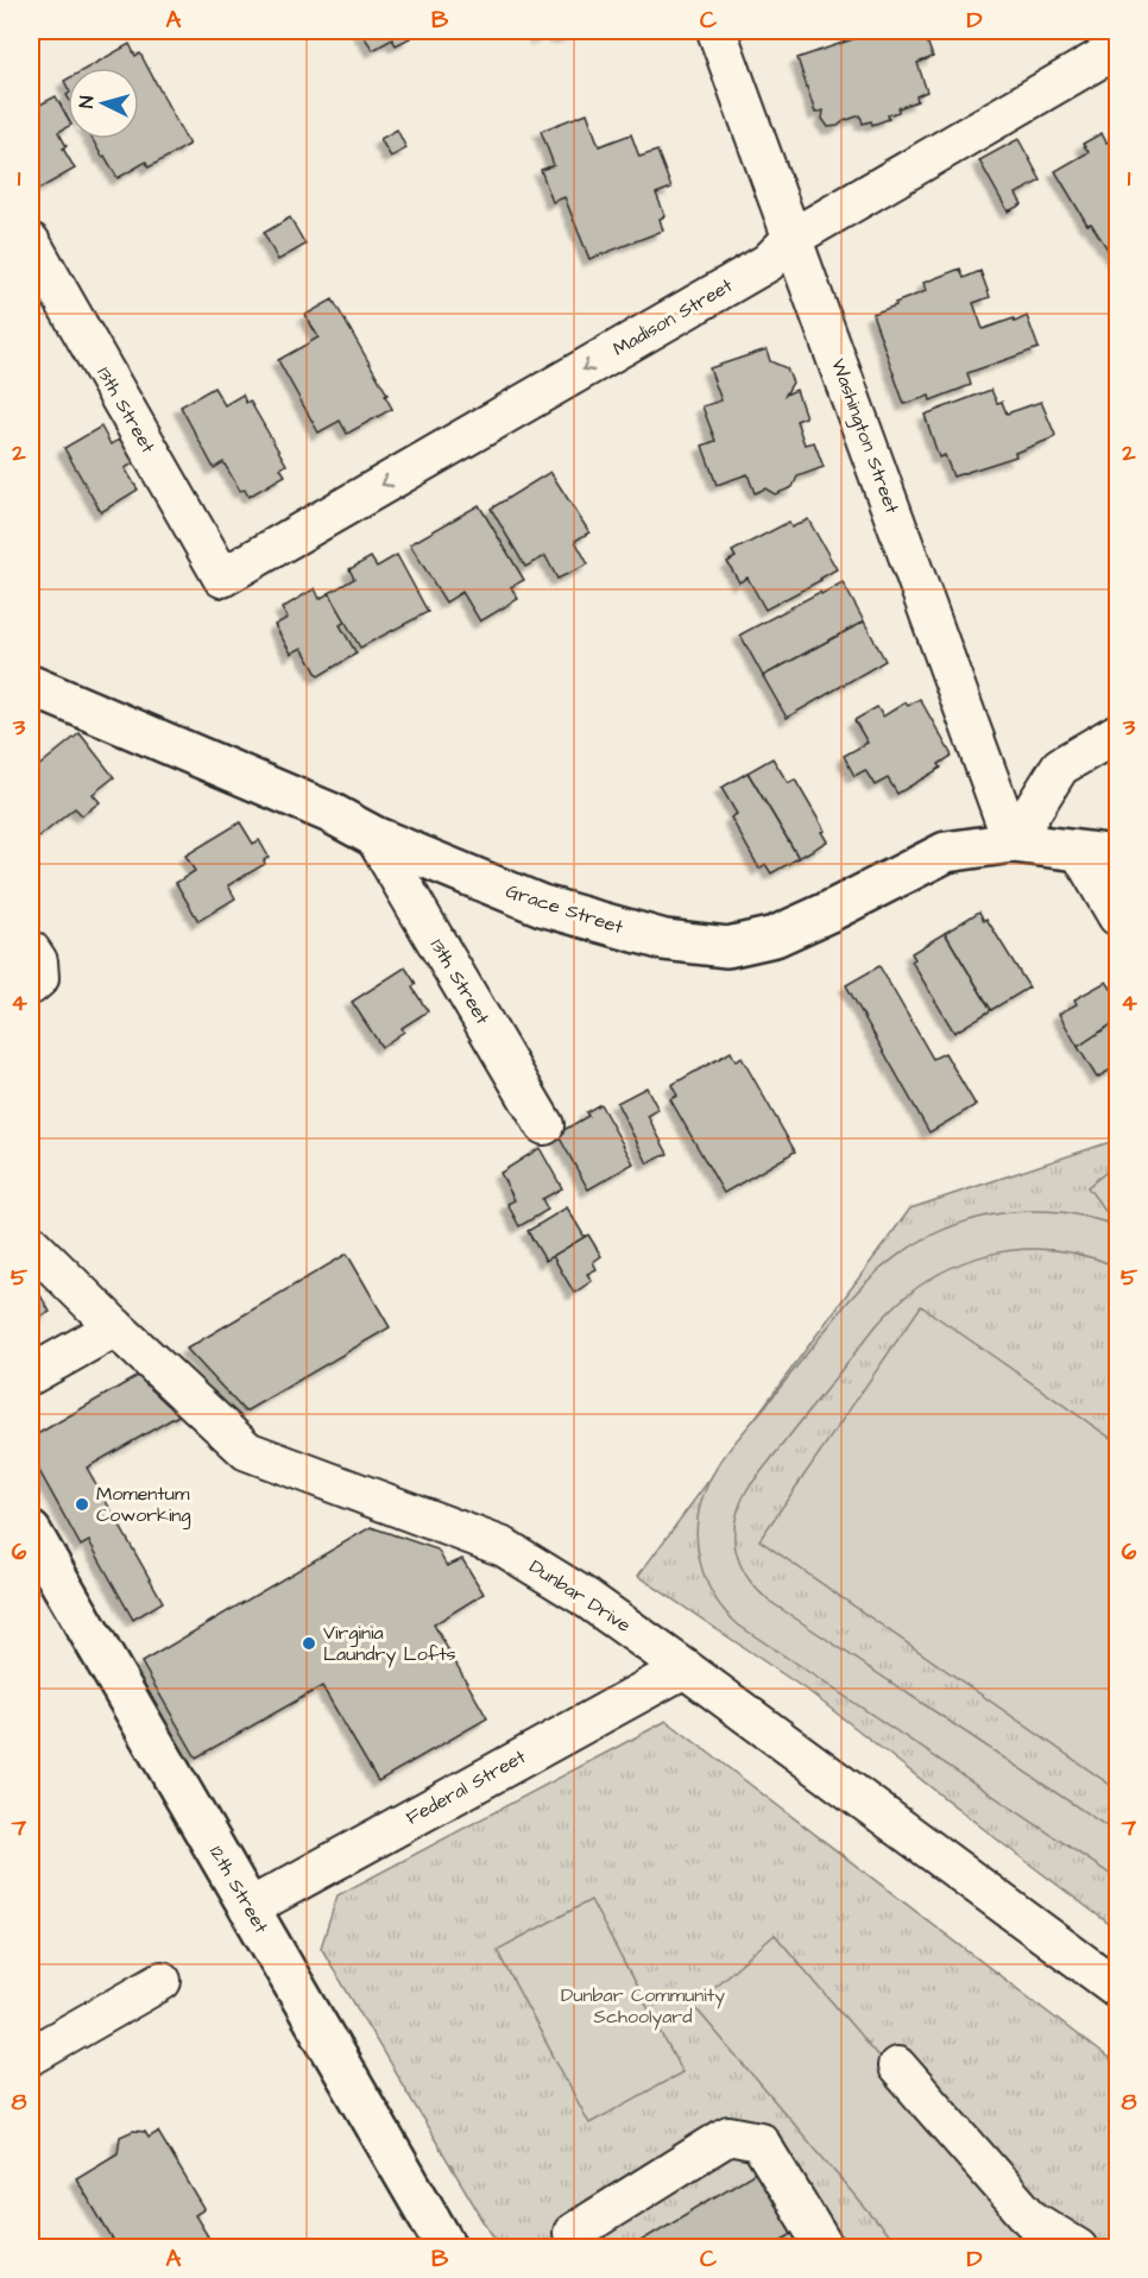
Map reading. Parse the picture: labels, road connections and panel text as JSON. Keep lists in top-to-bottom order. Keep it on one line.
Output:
{"streets":{"main road":["Grace Street","12th Street"],"street":["Madison Street","13th Street","Washington Street","Dunbar Drive","Federal Street"]},"crossings":[["Madison Street","13th Street"],["Madison Street","Washington Street"],["13th Street","Grace Street"],["Washington Street","Grace Street"],["Dunbar Drive","Federal Street"],["Federal Street","12th Street"]],"one_way":["Madison Street"],"parks":["Dunbar Community Schoolyard"],"places":["Momentum Coworking","Virginia Laundry Lofts"],"north":"left","grid":{"columns":["A","B","C","D"],"rows":["1","2","3","4","5","6","7","8"]}}
